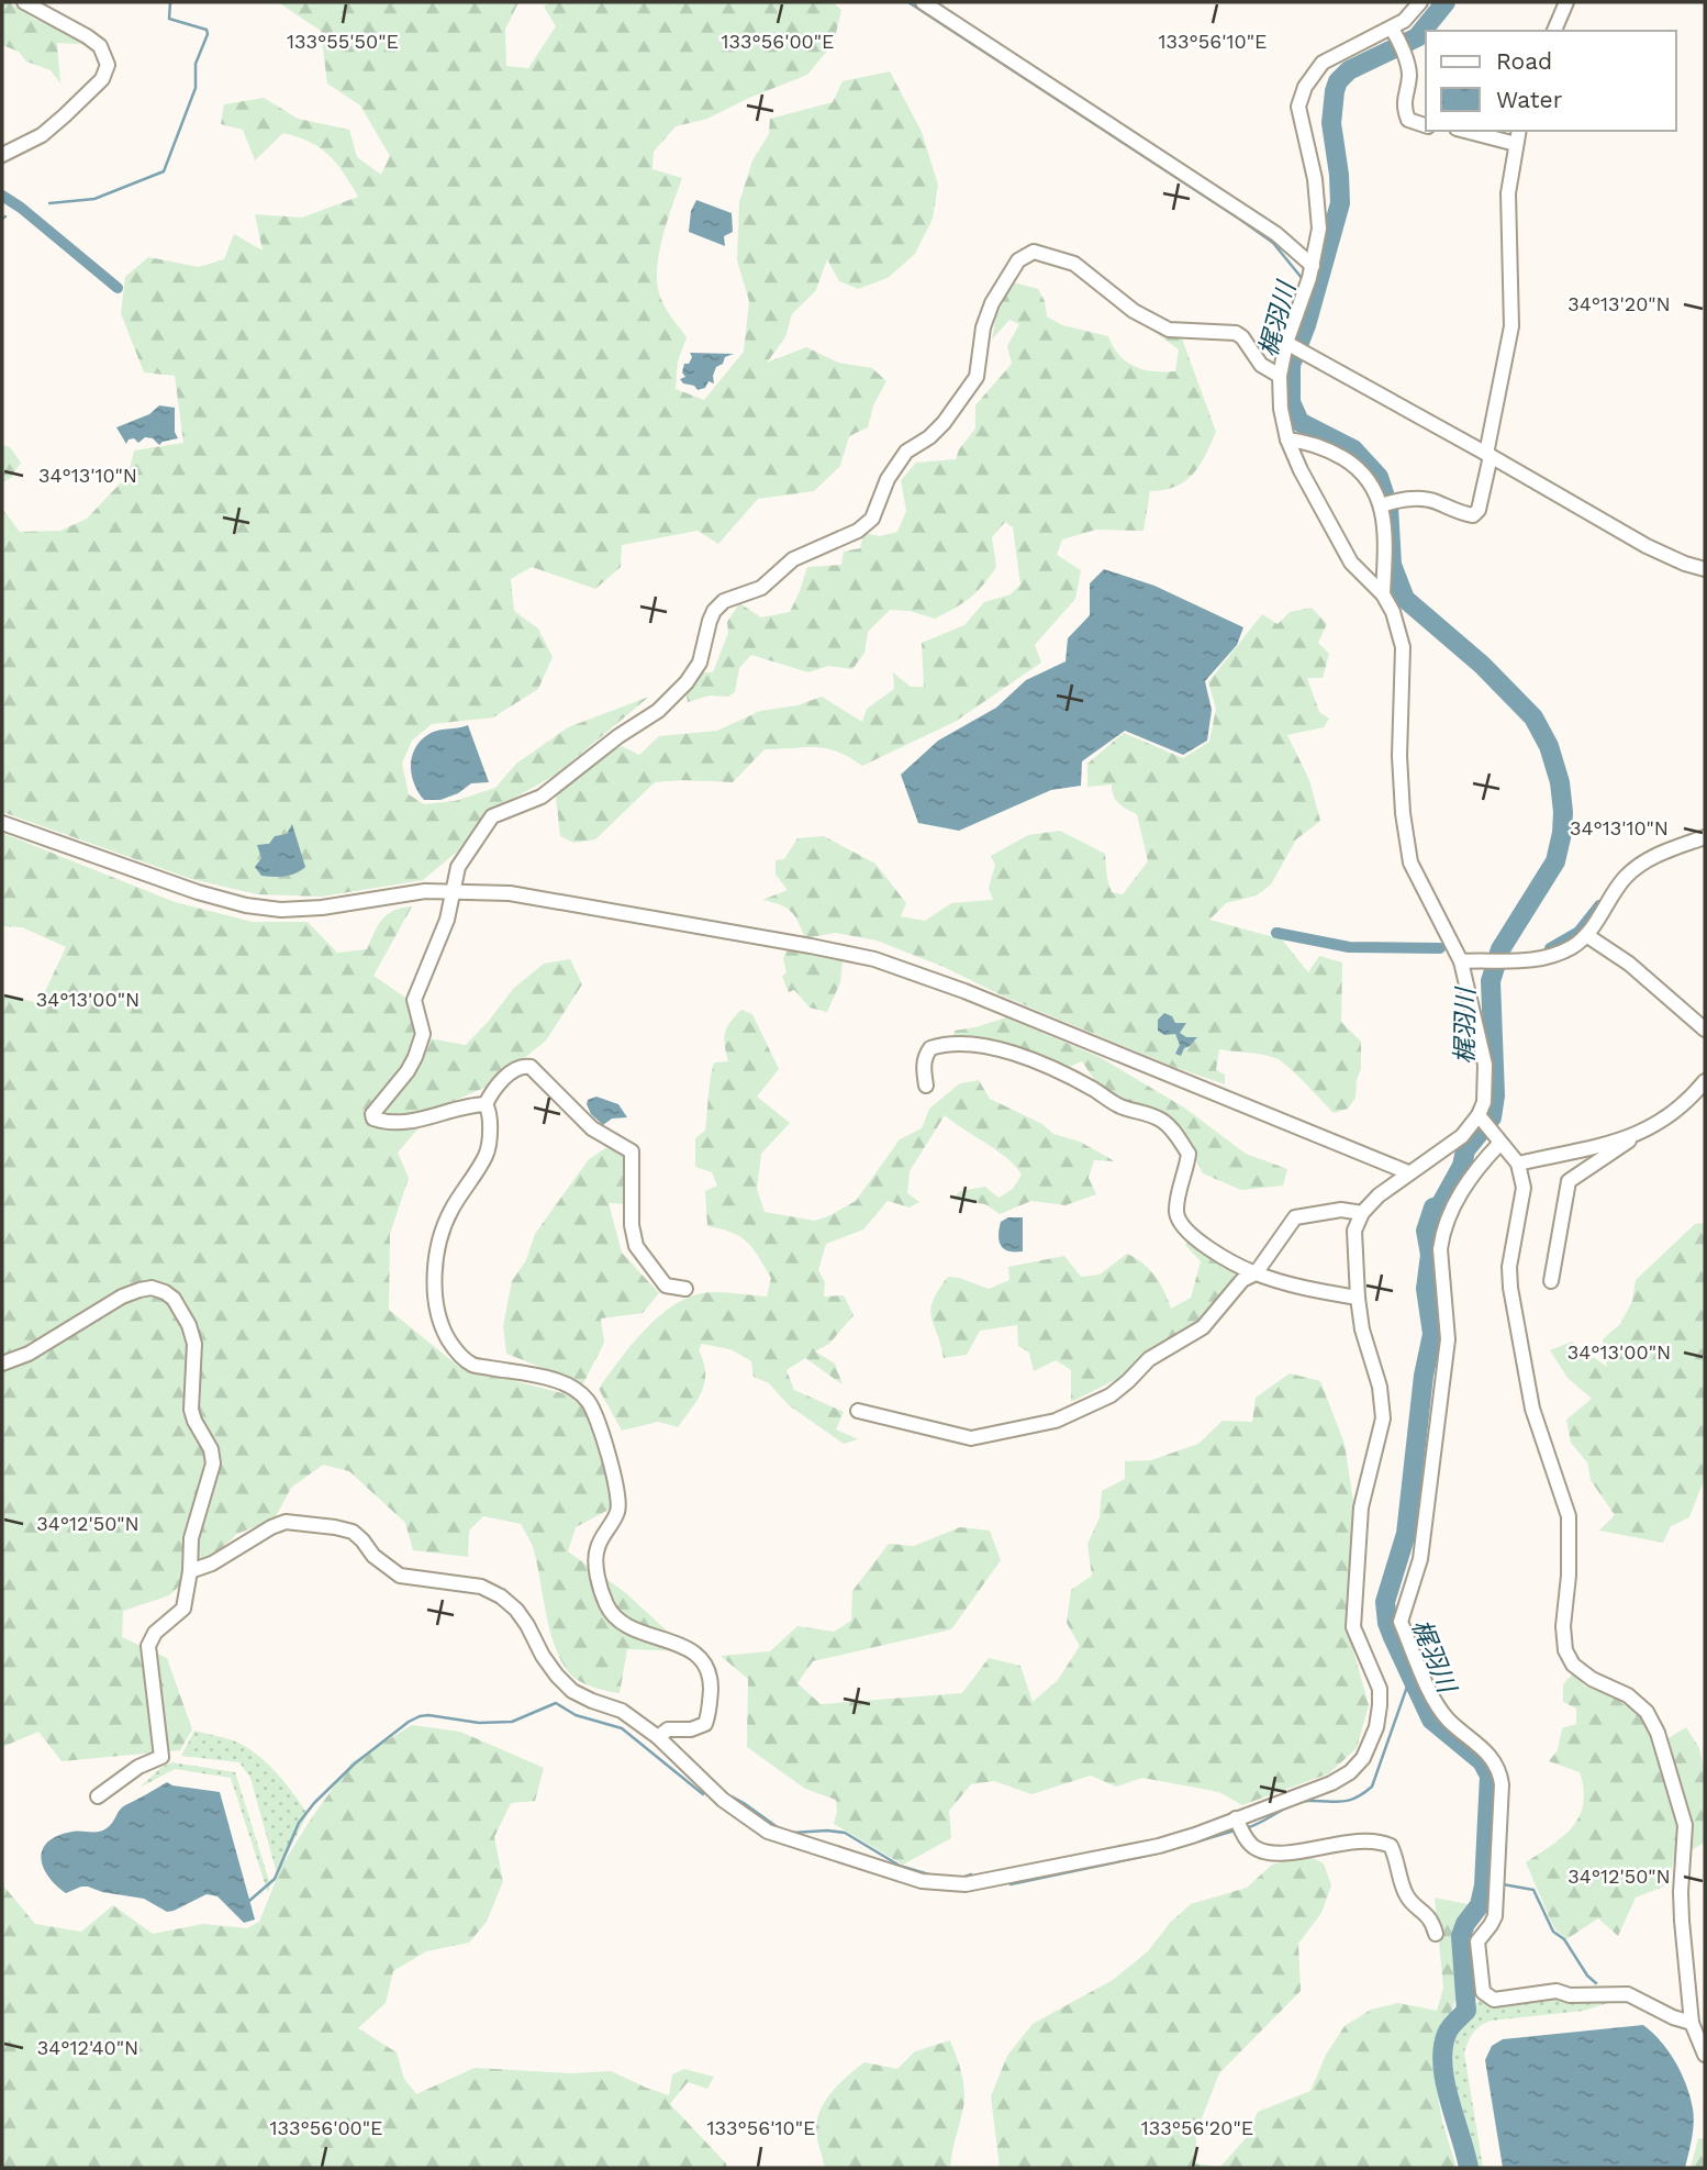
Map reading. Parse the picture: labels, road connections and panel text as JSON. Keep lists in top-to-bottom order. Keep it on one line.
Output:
{"water":["梶羽川"],"legend":["Road","Water"],"coordinates":["133°55'50\"E","133°56'00\"E","133°56'10\"E","34°13'20\"N","34°13'10\"N","34°13'00\"N","34°12'50\"N","34°12'40\"N","133°56'20\"E"]}
